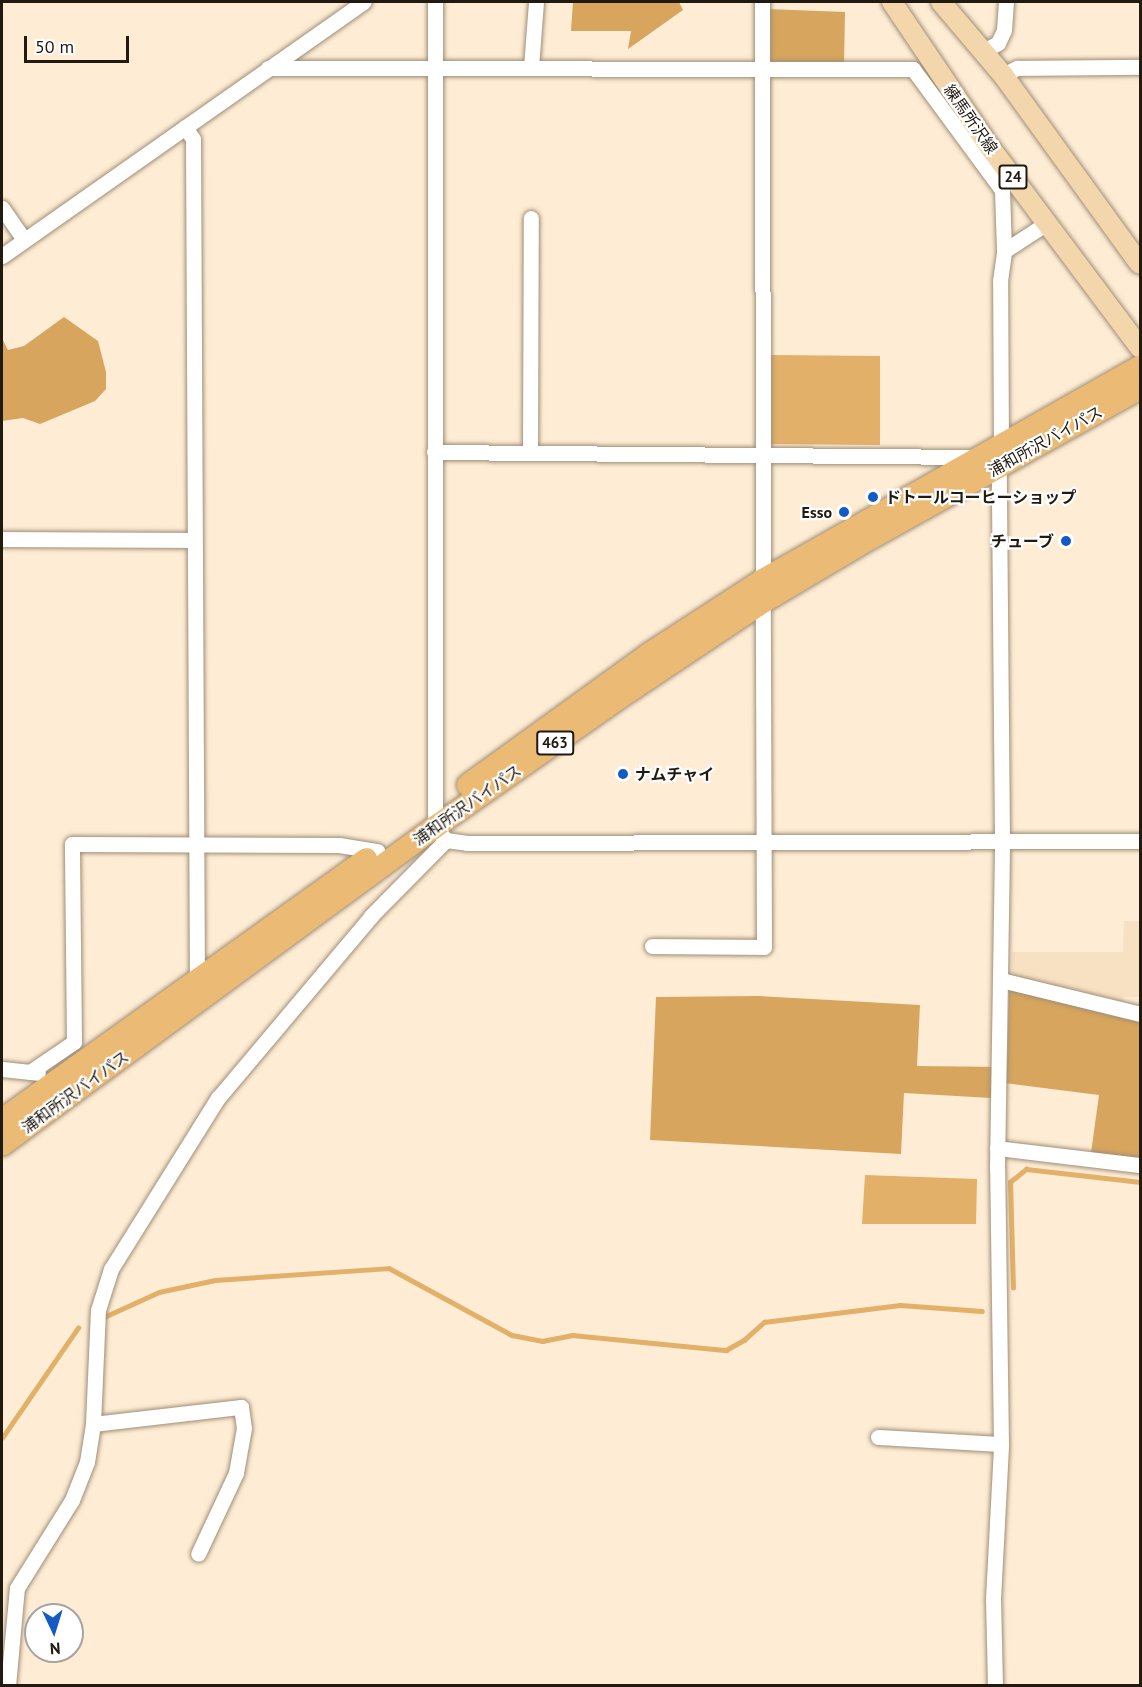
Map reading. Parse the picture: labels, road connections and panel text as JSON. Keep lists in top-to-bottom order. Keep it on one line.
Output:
{"streets":{"highway":["浦和所沢バイパス","463"],"main road":["練馬所沢線","24"]},"places":["ドトールコーヒーショップ","Esso","チューブ","ナムチャイ"],"scale_bar":"50 m","north":"bottom"}
